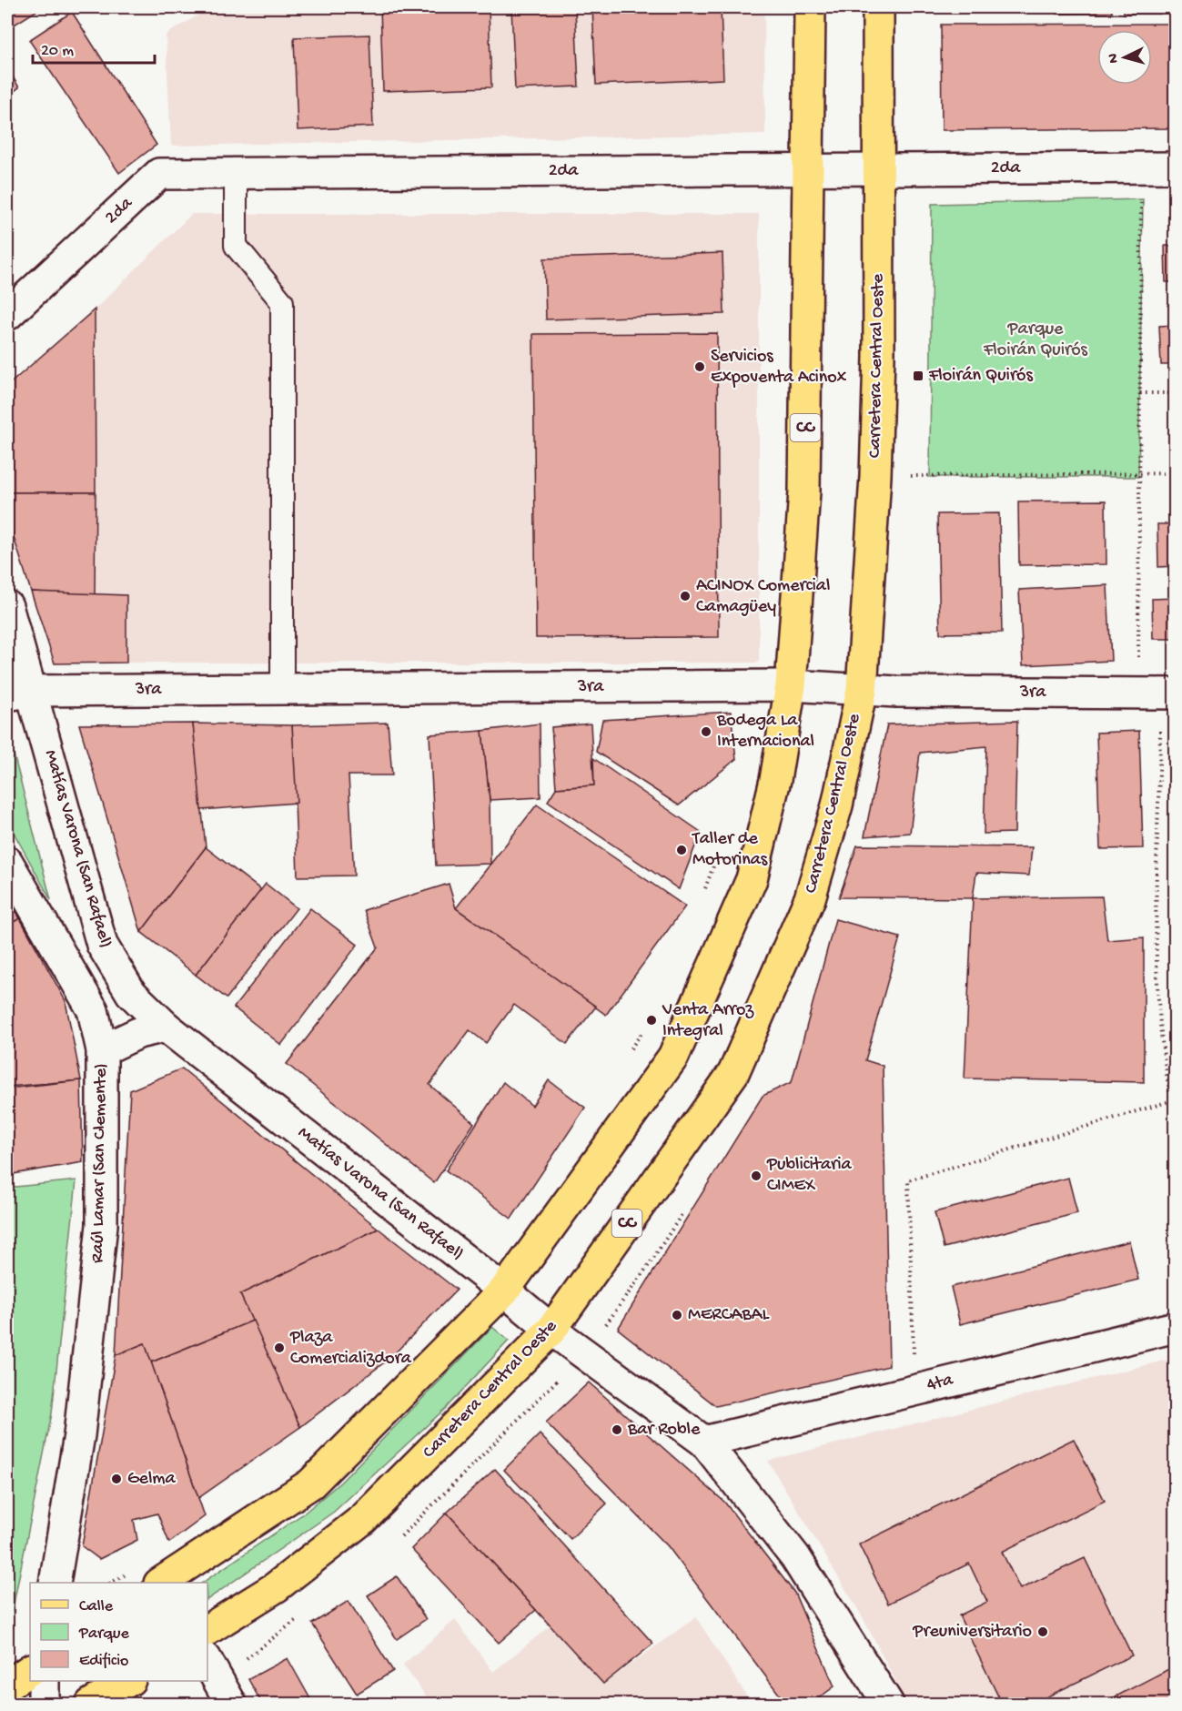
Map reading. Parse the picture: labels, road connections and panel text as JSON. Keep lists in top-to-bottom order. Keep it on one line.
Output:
{"streets":{"main road":["Carretera Central Oeste","CC"],"street":["2da","3ra","Matías Varona (San Rafael)","Raúl Lamar (San Clemente)","4ta"]},"crossings":[["2da","Carretera Central Oeste"],["2da","CC"],["Carretera Central Oeste","3ra"],["Carretera Central Oeste","Matías Varona (San Rafael)"],["CC","3ra"],["CC","Matías Varona (San Rafael)"],["3ra","Matías Varona (San Rafael)"],["Matías Varona (San Rafael)","4ta"]],"parks":["Parque Floirán Quirós"],"places":{"other":["Servicios Expoventa Acinox","ACINOX Comercial Camagüey","Bodega La Internacional","Taller de Motorinas","Venta Arroz Integral","Publicitaria CIMEX","MERCABAL","Plaza Comercializdora","Bar Roble","Gelma","Preuniversitario"],"transit":["Floirán Quirós"]},"legend":["Calle","Parque","Edificio"],"scale_bar":"20 m","north":"left"}
